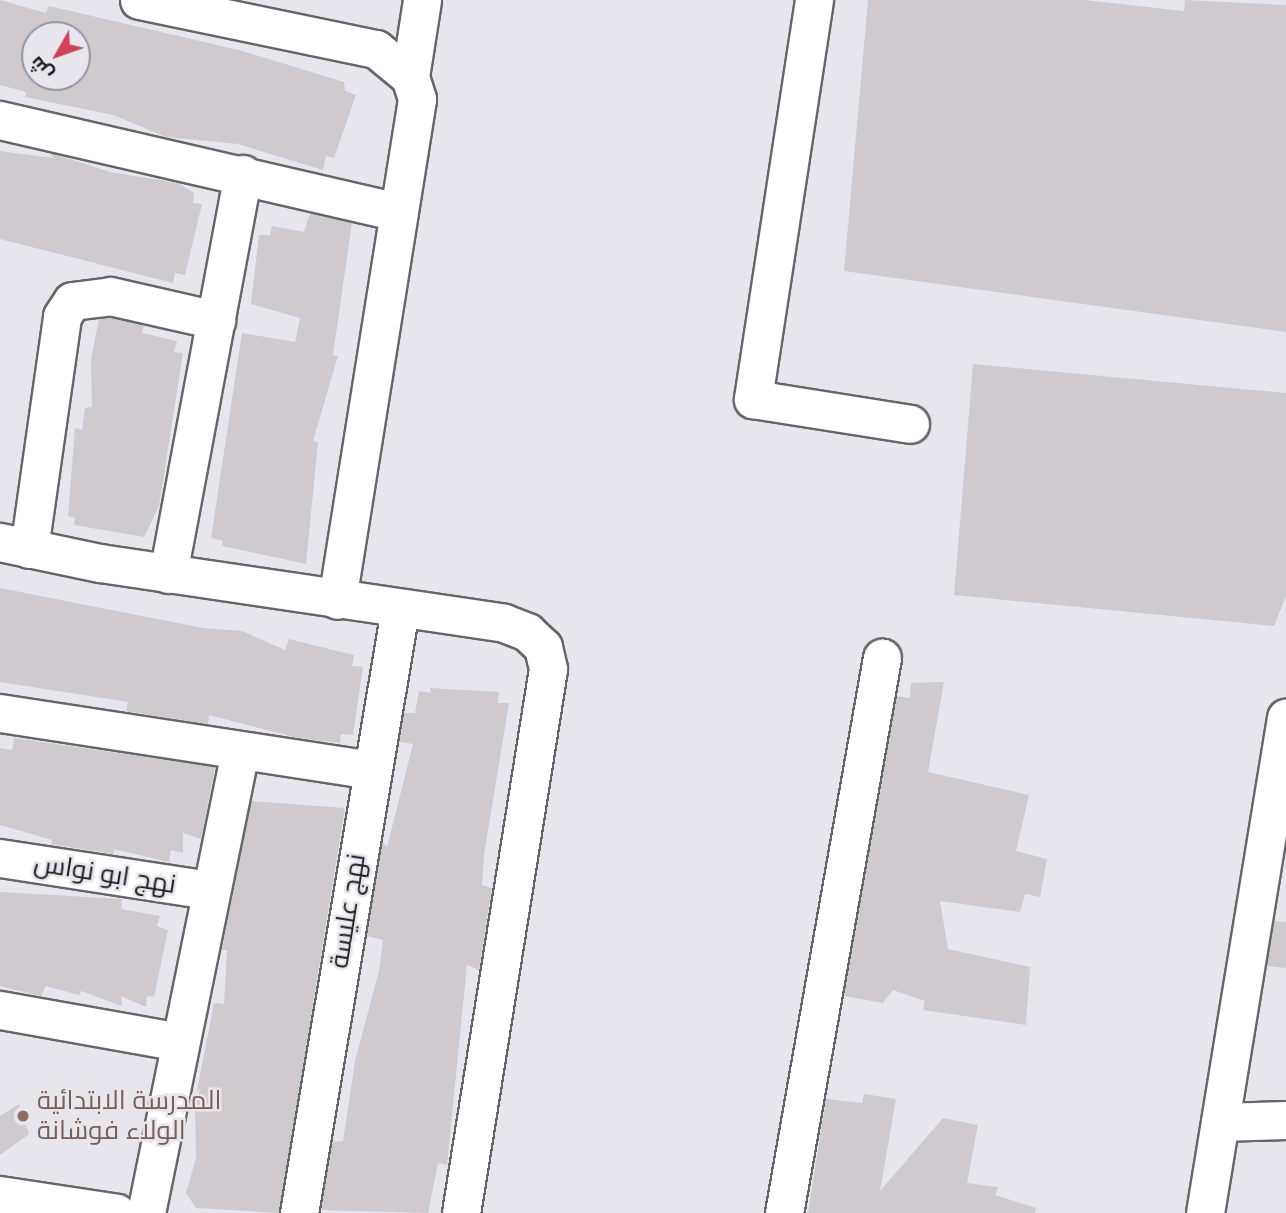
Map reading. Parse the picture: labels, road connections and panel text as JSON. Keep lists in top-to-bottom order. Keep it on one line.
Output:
{"streets":{"street":["نهج ابو نواس","نهج عليسة"]},"places":["المدرسة الابتدائية الولاء فوشانة"],"north":"bottom left"}
